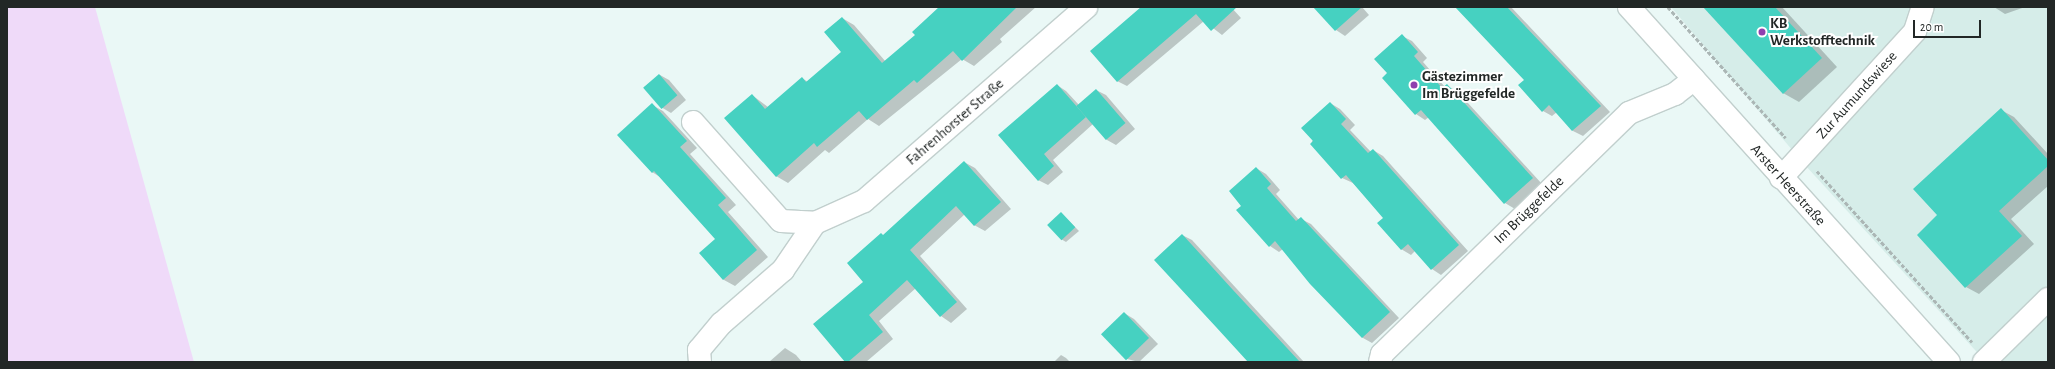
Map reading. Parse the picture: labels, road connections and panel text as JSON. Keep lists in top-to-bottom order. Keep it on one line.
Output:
{"streets":{"street":["Zur Aumundswiese","Fahrenhorster Straße","Arster Heerstraße","Im Brüggefelde"]},"crossings":[["Zur Aumundswiese","Arster Heerstraße"],["Arster Heerstraße","Im Brüggefelde"]],"places":["KB Werkstofftechnik","Gästezimmer Im Brüggefelde"],"scale_bar":"20 m"}
